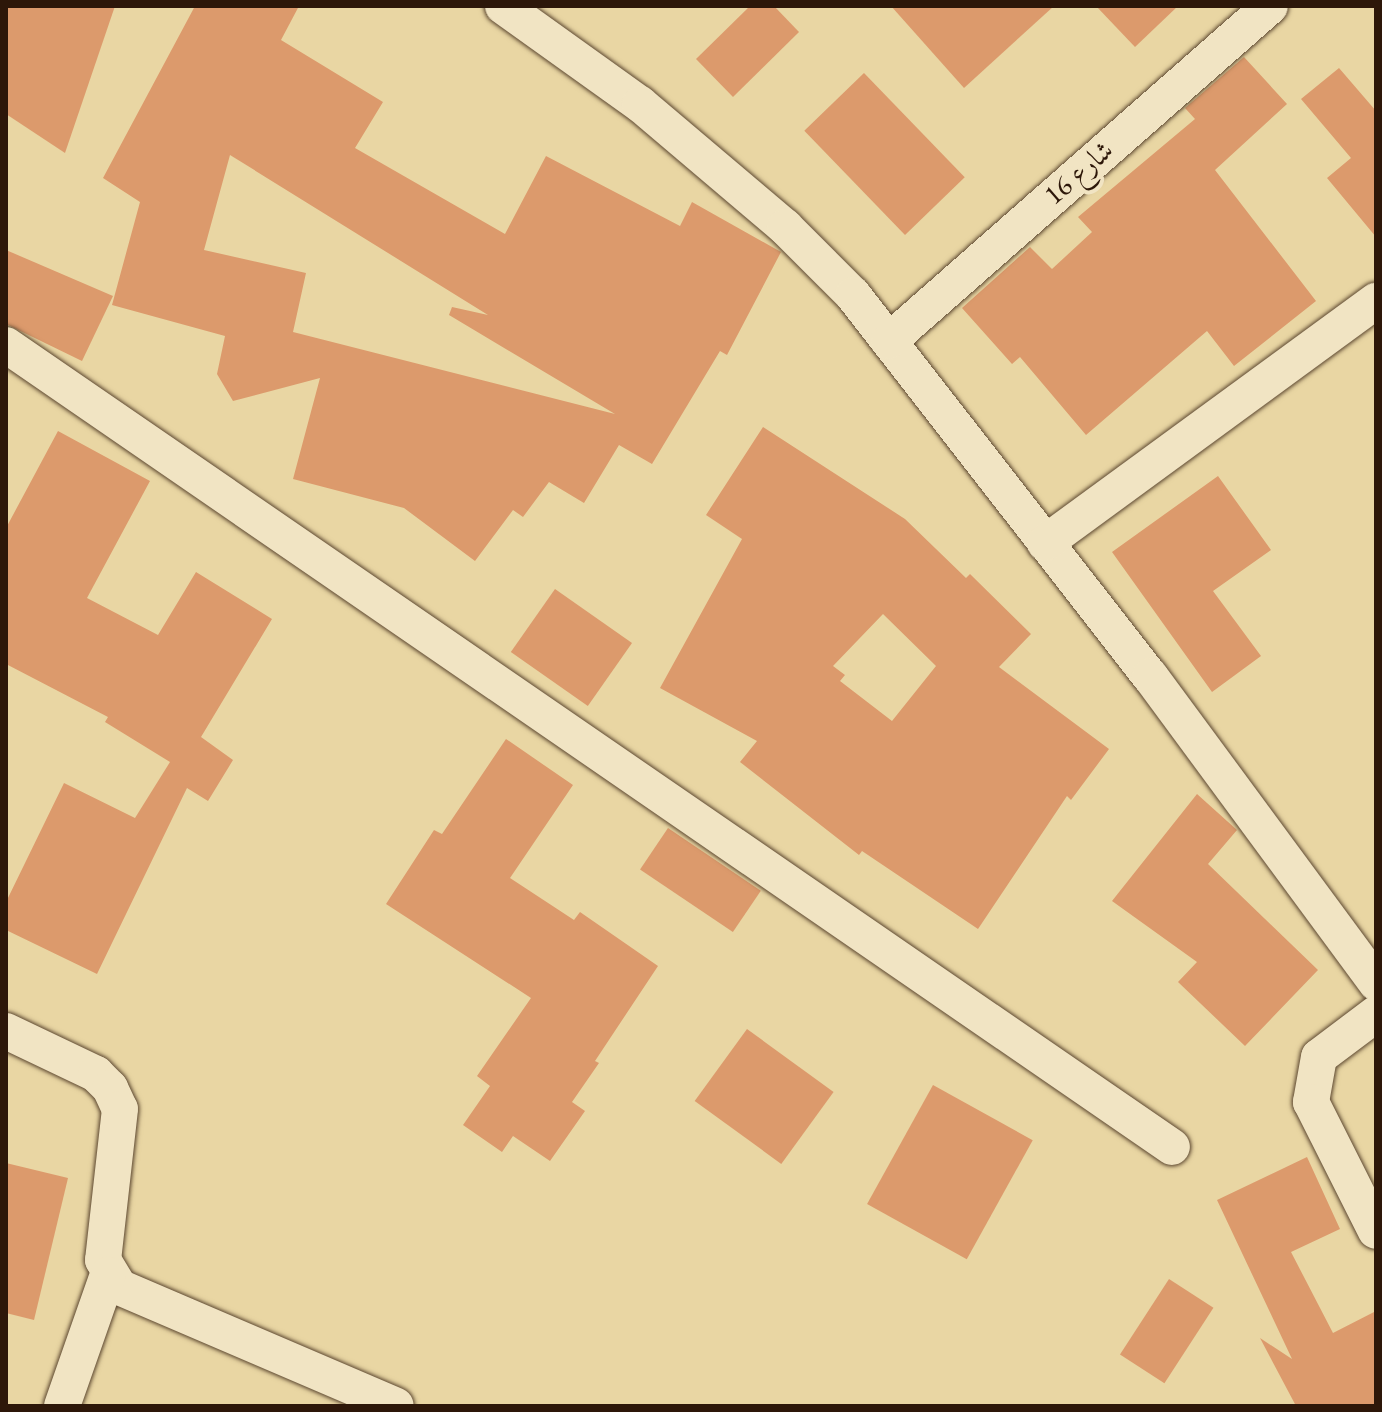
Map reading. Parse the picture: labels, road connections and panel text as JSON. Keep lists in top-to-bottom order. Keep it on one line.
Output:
{"streets":{"street":["شارع 16"]}}
